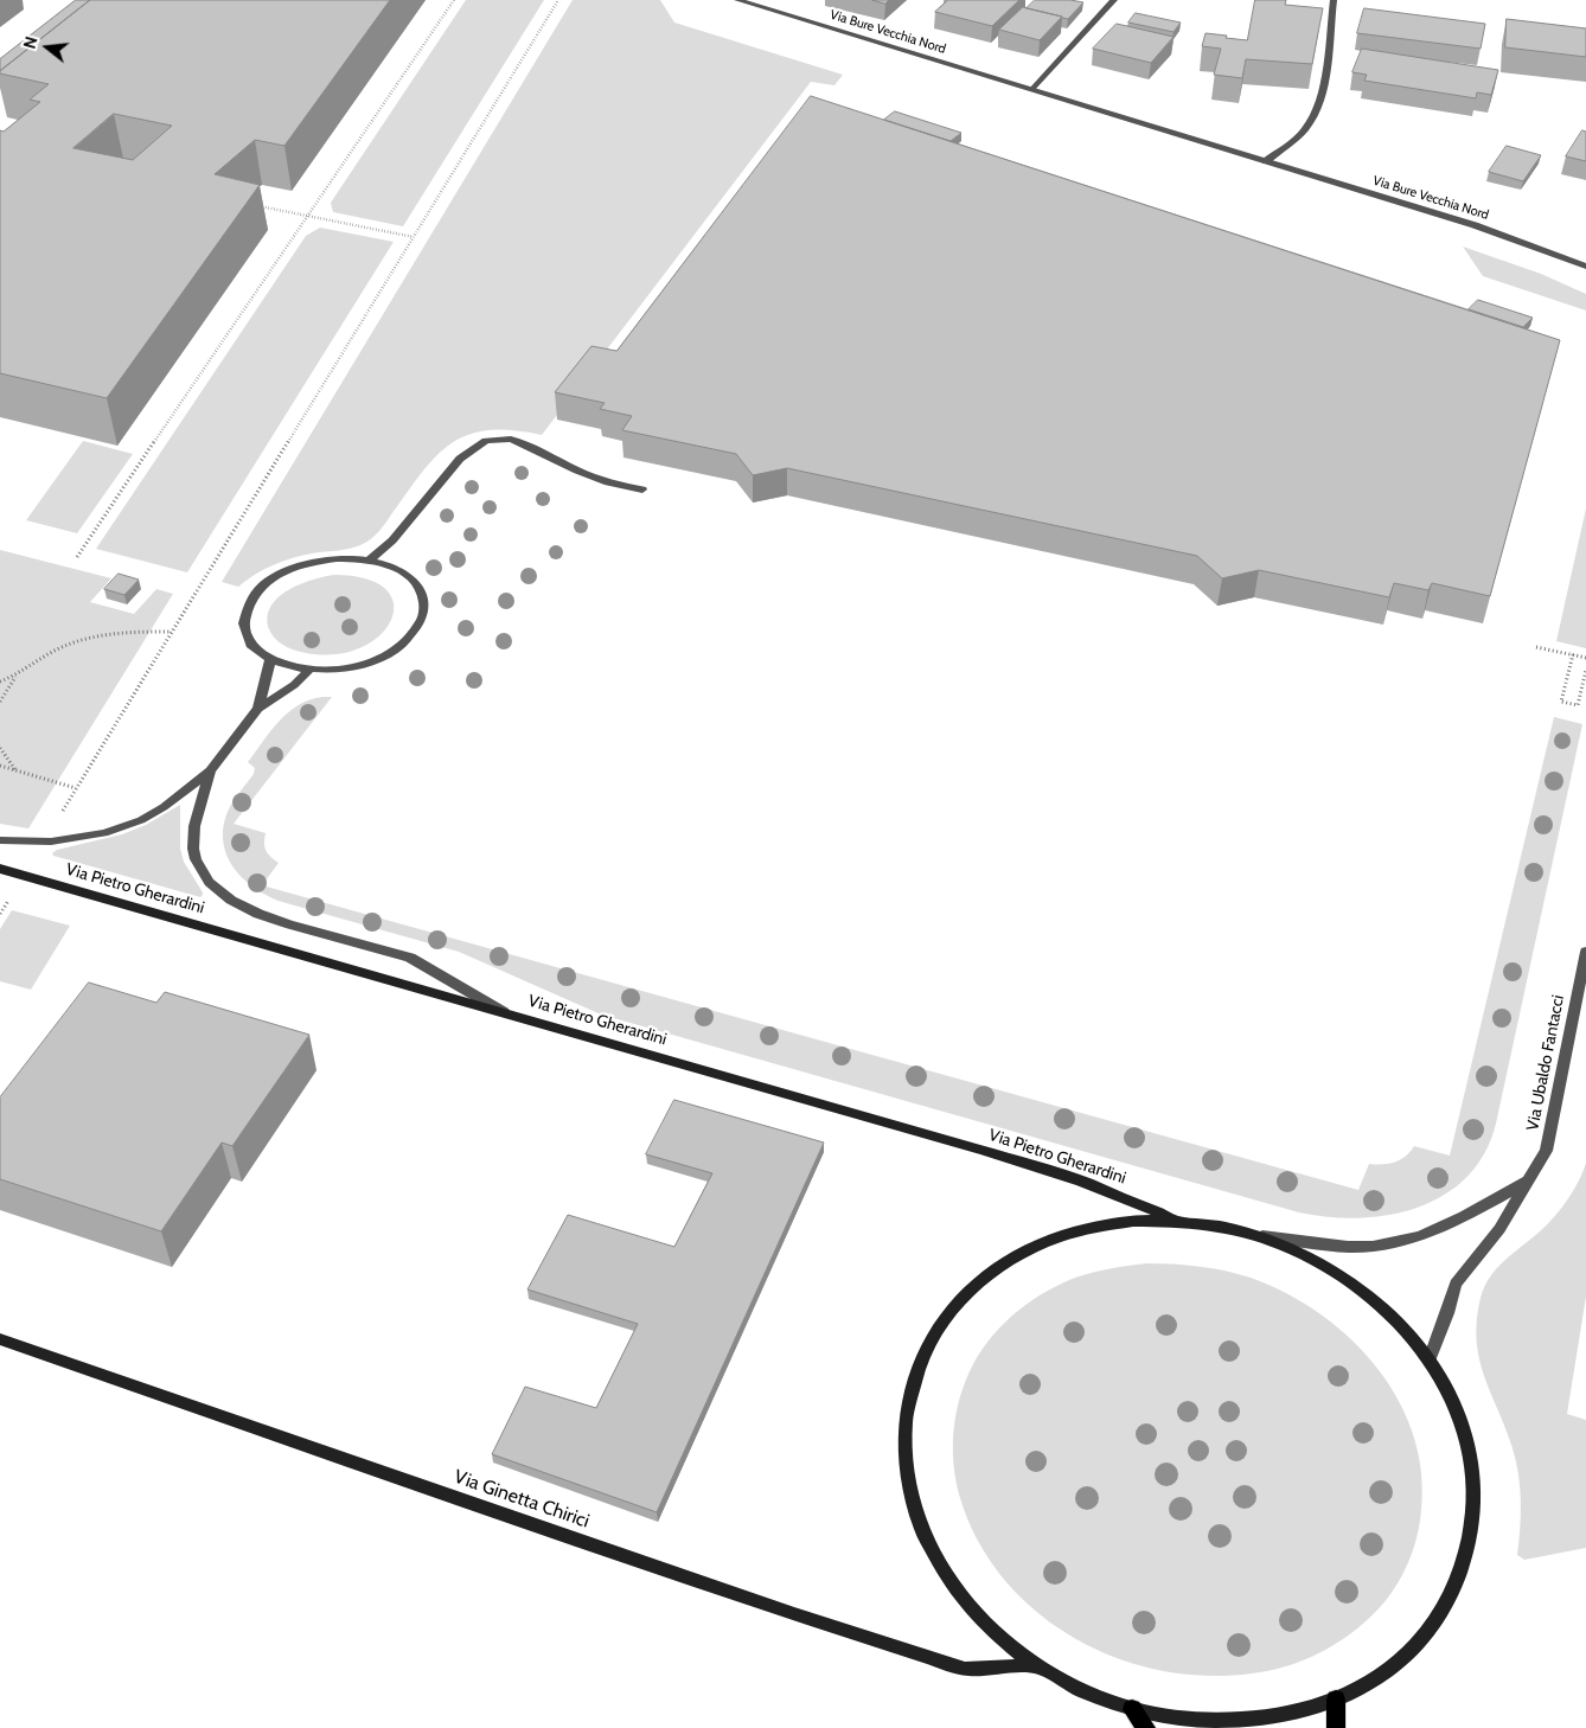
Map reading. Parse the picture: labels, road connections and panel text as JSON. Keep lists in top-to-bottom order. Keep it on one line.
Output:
{"streets":{"main road":["Via Pietro Gherardini","Via Ginetta Chirici"],"street":["Via Bure Vecchia Nord","Via Ubaldo Fantacci"]},"north":"left"}
